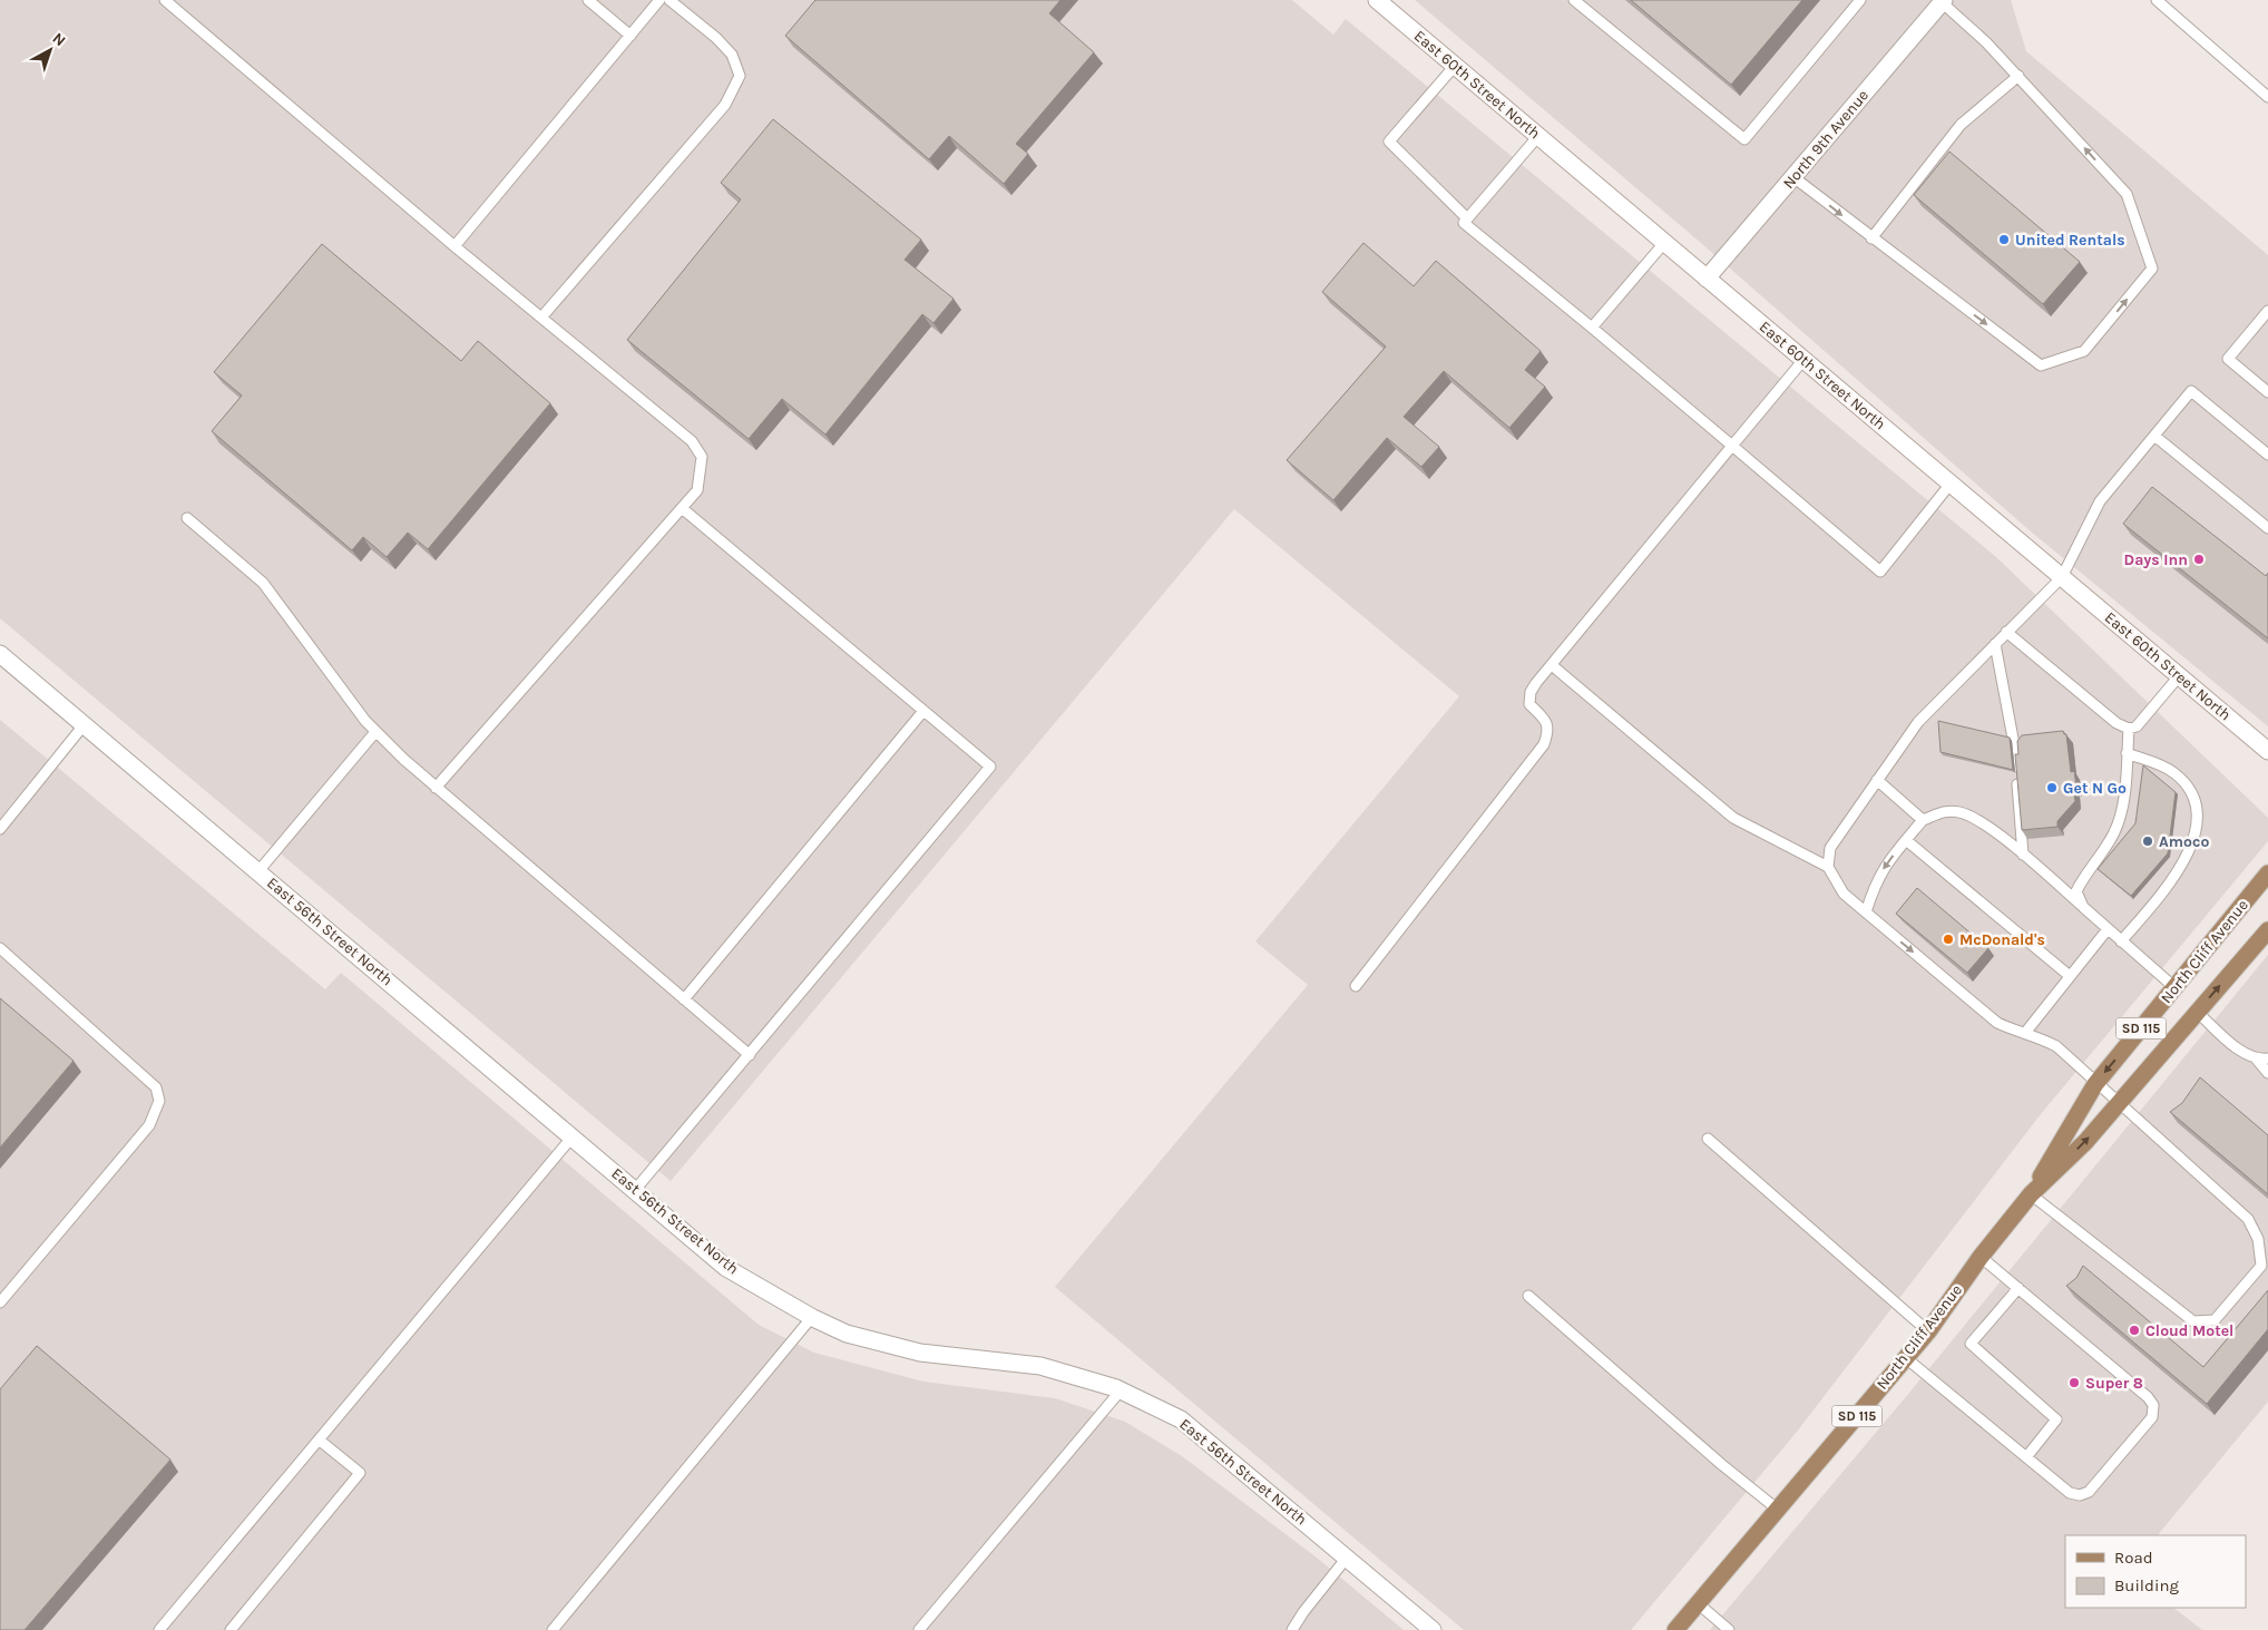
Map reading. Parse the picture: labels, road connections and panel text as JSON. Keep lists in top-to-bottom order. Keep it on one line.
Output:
{"streets":{"main road":["North Cliff Avenue","SD 115"],"street":["East 60th Street North","North 9th Avenue","East 56th Street North"]},"crossings":[["East 60th Street North","North 9th Avenue"]],"places":["United Rentals","Days Inn","Get N Go","Amoco","McDonald's","Cloud Motel","Super 8"],"legend":["Road","Building"],"north":"top right"}
